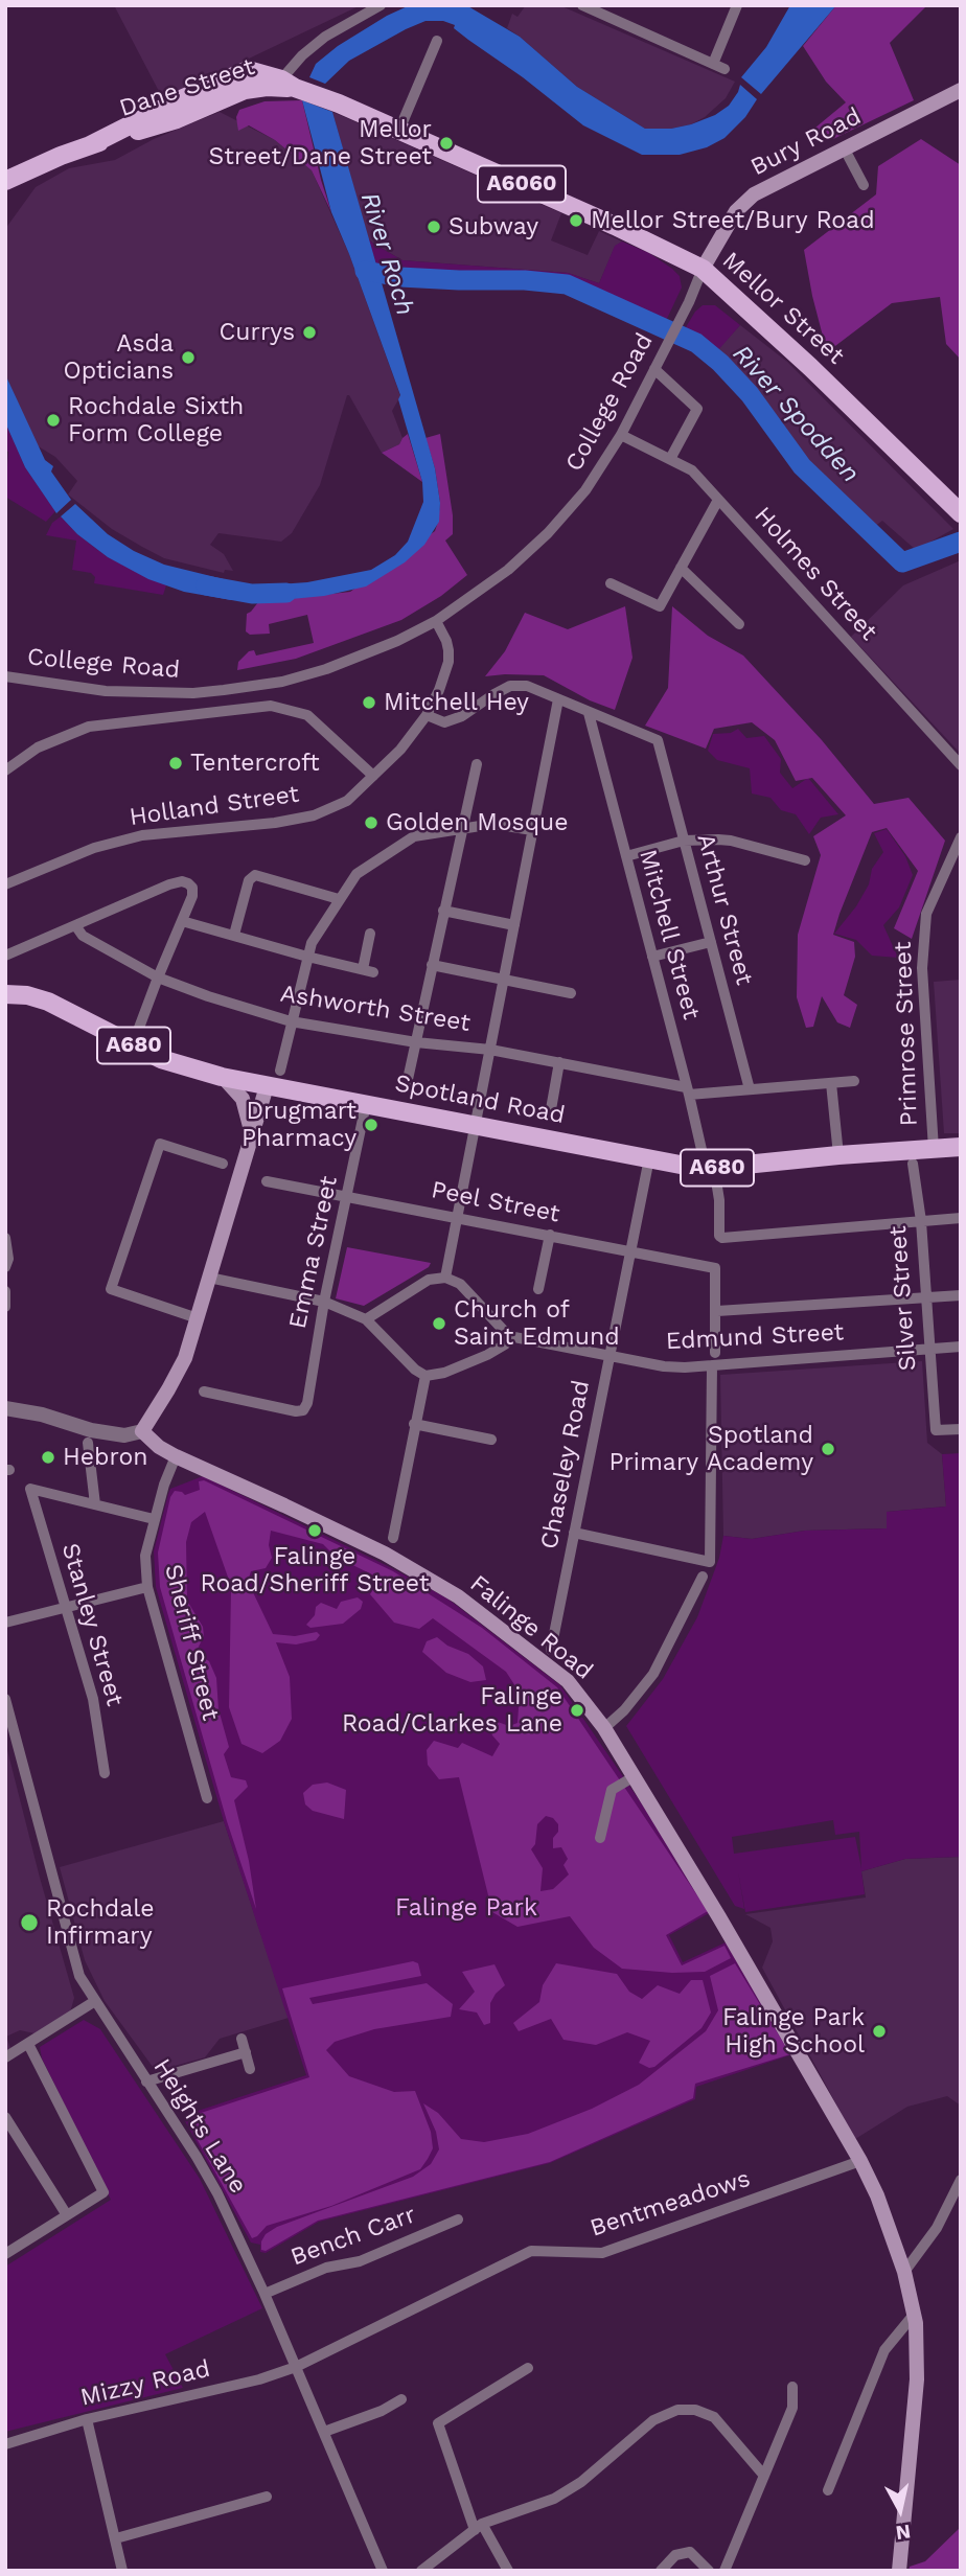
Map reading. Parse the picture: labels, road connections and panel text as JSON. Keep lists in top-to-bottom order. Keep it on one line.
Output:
{"streets":{"main road":["Dane Street","Bury Road","A6060","Mellor Street","A680","Spotland Road","Falinge Road"],"street":["College Road","Holmes Street","Holland Street","Arthur Street","Mitchell Street","Ashworth Street","Primrose Street","Peel Street","Emma Street","Silver Street","Edmund Street","Chaseley Road","Stanley Street","Sheriff Street","Heights Lane","Bentmeadows","Bench Carr","Mizzy Road"]},"crossings":[["Dane Street","A6060"],["Dane Street","Mellor Street"],["Bury Road","Mellor Street"],["Bury Road","College Road"],["Mellor Street","College Road"],["College Road","Holmes Street"],["College Road","Holland Street"],["Arthur Street","Mitchell Street"],["Arthur Street","Ashworth Street"],["Mitchell Street","Ashworth Street"],["Mitchell Street","Spotland Road"],["Mitchell Street","Silver Street"],["Primrose Street","Spotland Road"],["Spotland Road","Emma Street"],["Spotland Road","Chaseley Road"],["Peel Street","Emma Street"],["Peel Street","Chaseley Road"],["Silver Street","Edmund Street"],["Edmund Street","Chaseley Road"],["Falinge Road","Sheriff Street"],["Falinge Road","Bentmeadows"],["Heights Lane","Bentmeadows"],["Heights Lane","Bench Carr"],["Heights Lane","Mizzy Road"],["Bentmeadows","Mizzy Road"]],"water":["River Roch","River Spodden"],"parks":["Falinge Park"],"places":["Mellor Street/Dane Street","Mellor Street/Bury Road","Subway","Currys","Asda Opticians","Rochdale Sixth Form College","Mitchell Hey","Tentercroft","Golden Mosque","Drugmart Pharmacy","Church of Saint Edmund","Spotland Primary Academy","Hebron","Falinge Road/Sheriff Street","Falinge Road/Clarkes Lane","Rochdale Infirmary","Falinge Park High School"],"north":"bottom"}
